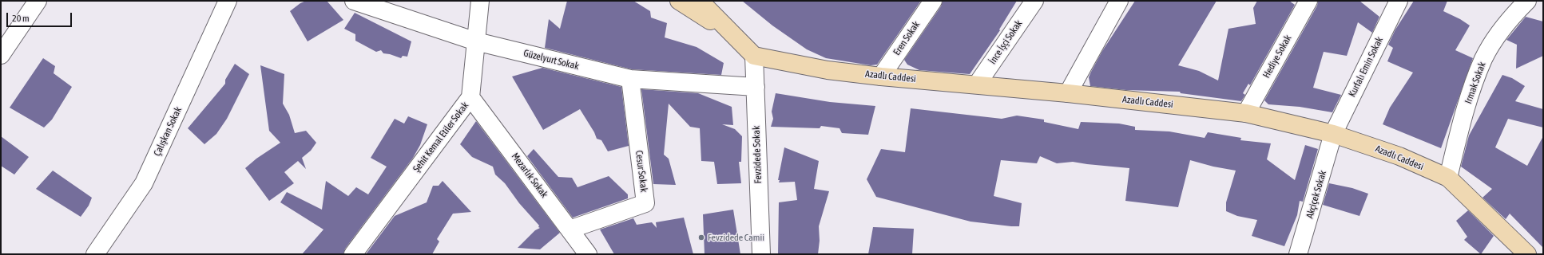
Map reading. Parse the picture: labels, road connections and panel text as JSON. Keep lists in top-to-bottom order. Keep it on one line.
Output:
{"streets":{"street":["Eren Sokak","İnce İşçi Sokak","Hediye Sokak","Güzelyurt Sokak","Kurfalı Emin Sokak","Azadlı Caddesi","Irmak Sokak","Çalışkan Sokak","Şehit Kemal Etiler Sokak","Fevzidede Sokak","Cesur Sokak","Mezarlık Sokak","Akçiçek Sokak"]},"crossings":[["Eren Sokak","Azadlı Caddesi"],["İnce İşçi Sokak","Azadlı Caddesi"],["Hediye Sokak","Azadlı Caddesi"],["Güzelyurt Sokak","Şehit Kemal Etiler Sokak"],["Güzelyurt Sokak","Fevzidede Sokak"],["Güzelyurt Sokak","Cesur Sokak"],["Kurfalı Emin Sokak","Azadlı Caddesi"],["Kurfalı Emin Sokak","Akçiçek Sokak"],["Azadlı Caddesi","Irmak Sokak"],["Azadlı Caddesi","Fevzidede Sokak"],["Azadlı Caddesi","Akçiçek Sokak"],["Şehit Kemal Etiler Sokak","Mezarlık Sokak"],["Cesur Sokak","Mezarlık Sokak"]],"places":["Fevzidede Camii"],"scale_bar":"20 m"}
